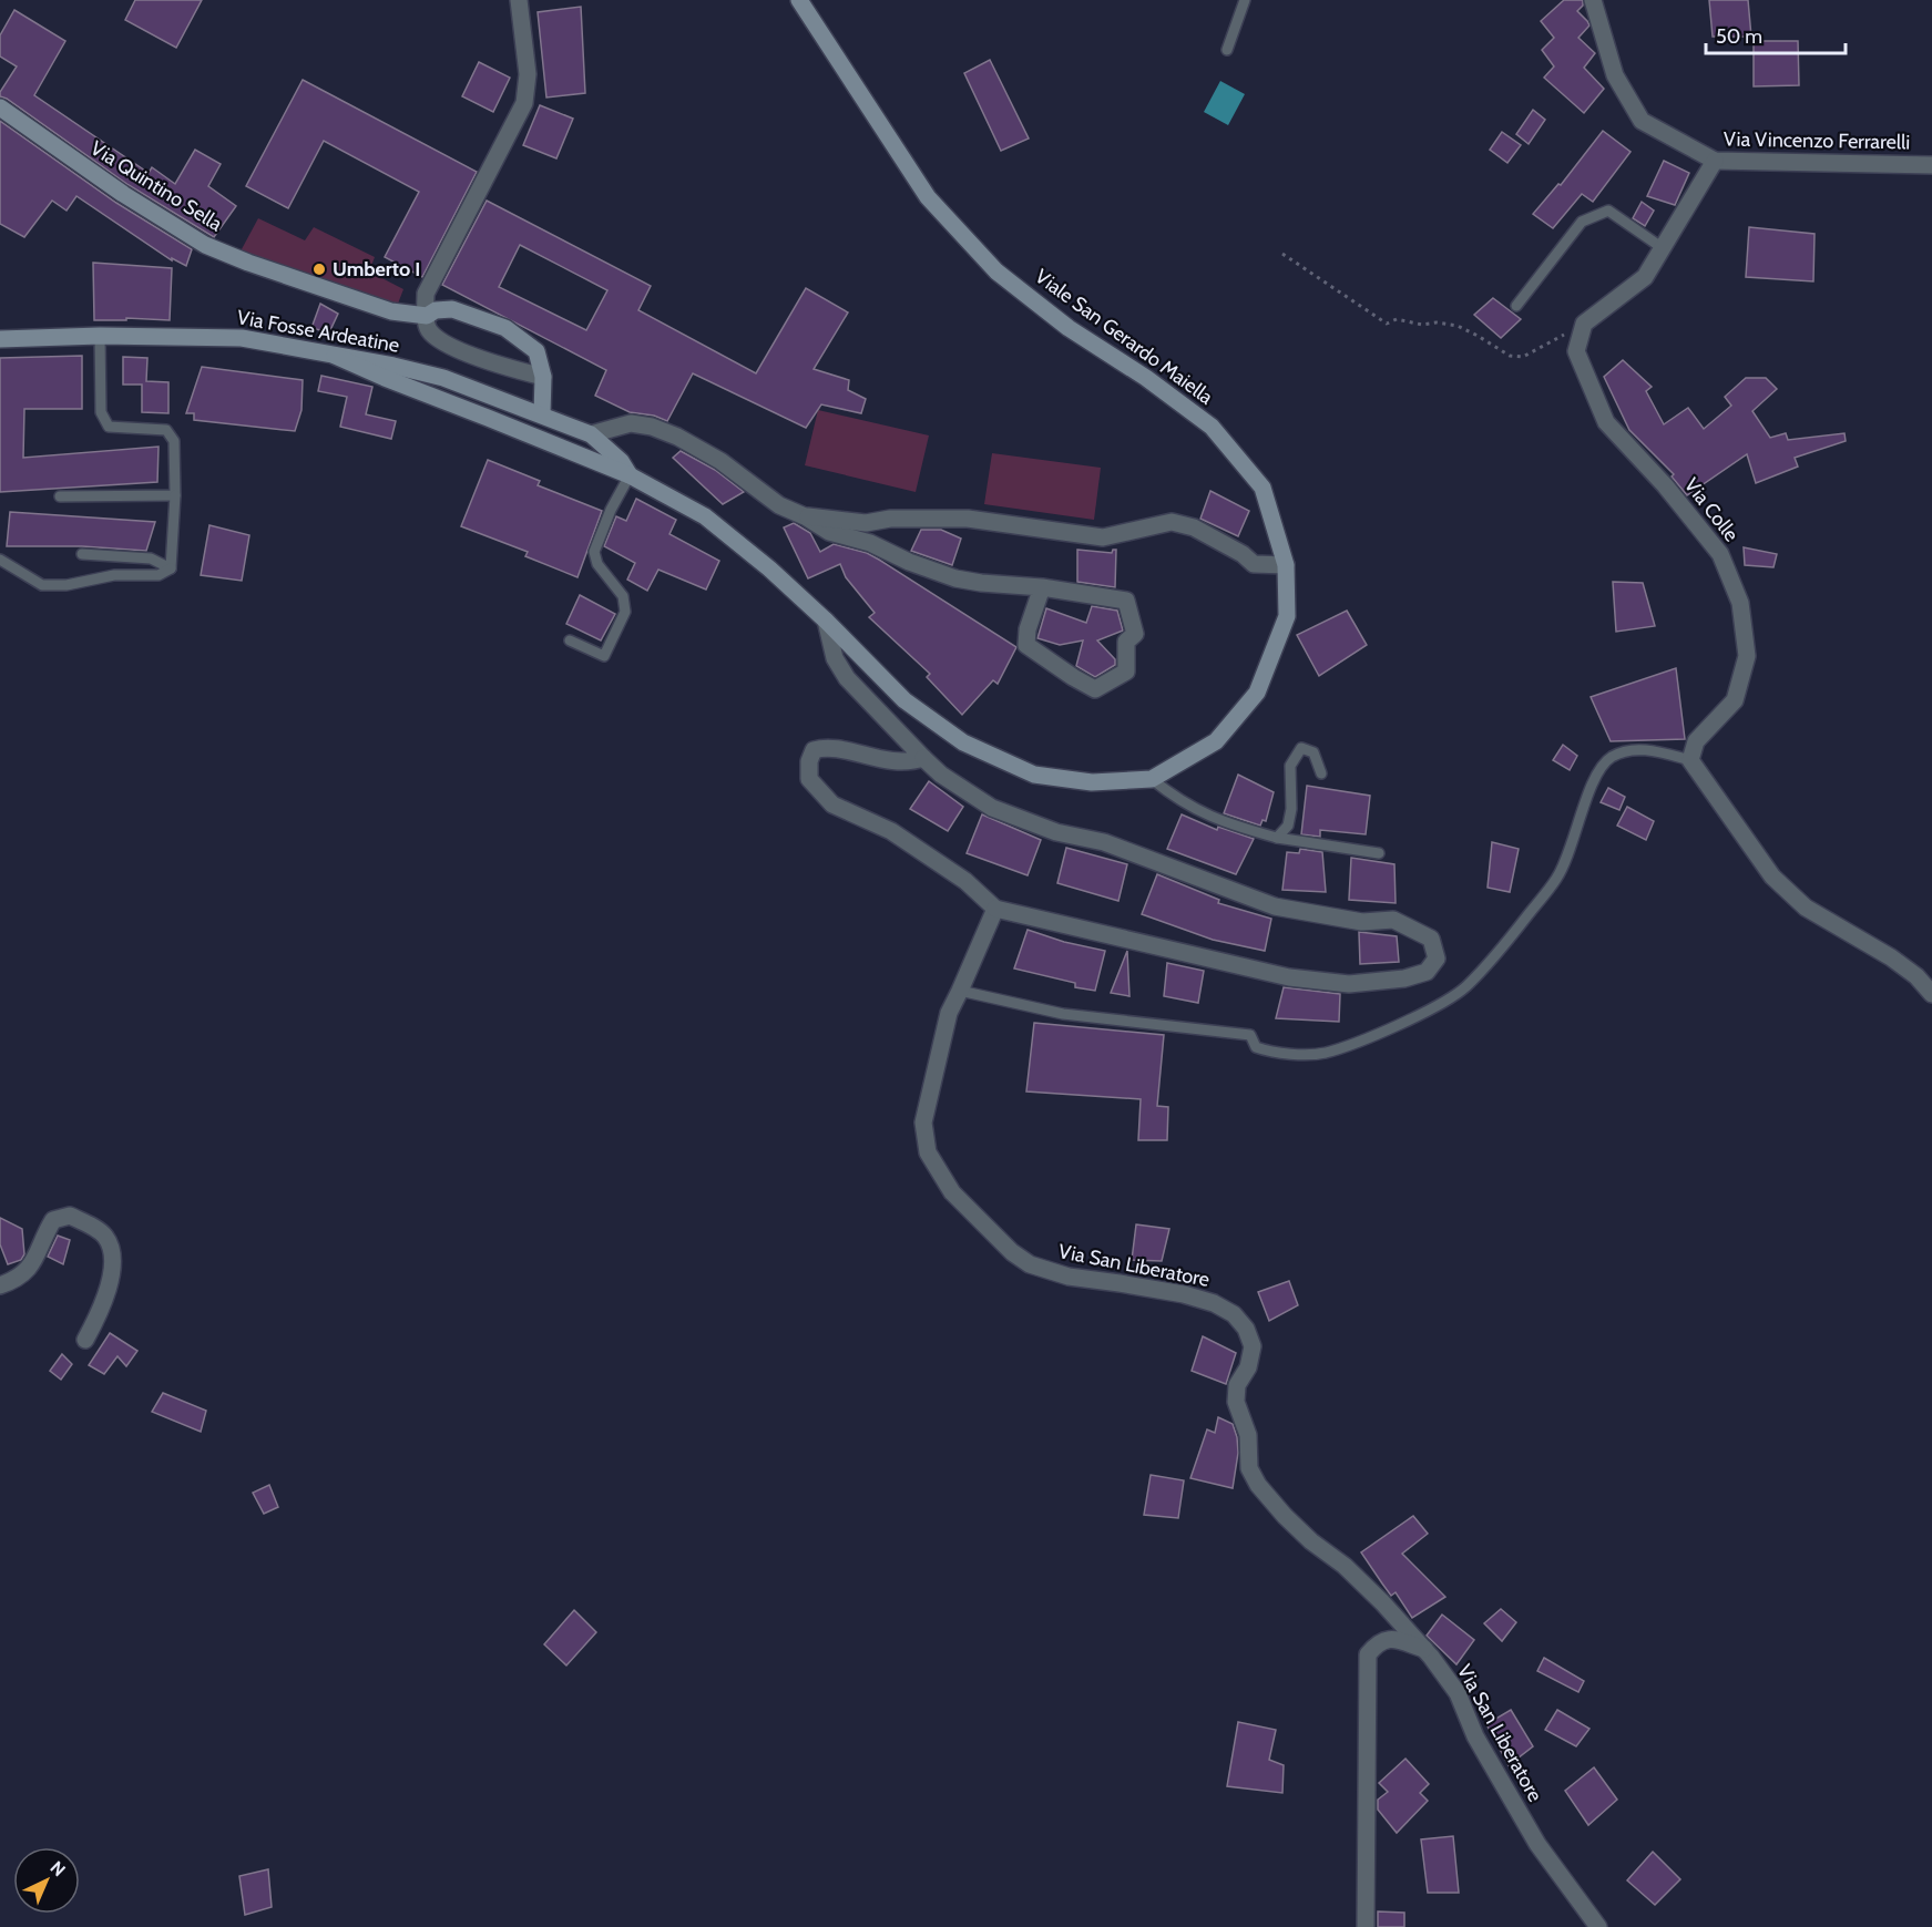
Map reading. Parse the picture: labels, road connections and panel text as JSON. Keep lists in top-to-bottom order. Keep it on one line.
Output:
{"streets":{"main road":["Via Quintino Sella","Via Fosse Ardeatine","Viale San Gerardo Maiella"],"street":["Via Vincenzo Ferrarelli","Via Colle","Via San Liberatore"]},"crossings":[["Via Quintino Sella","Via Fosse Ardeatine"],["Via Fosse Ardeatine","Viale San Gerardo Maiella"]],"places":["Umberto I"],"scale_bar":"50 m","north":"top right"}
